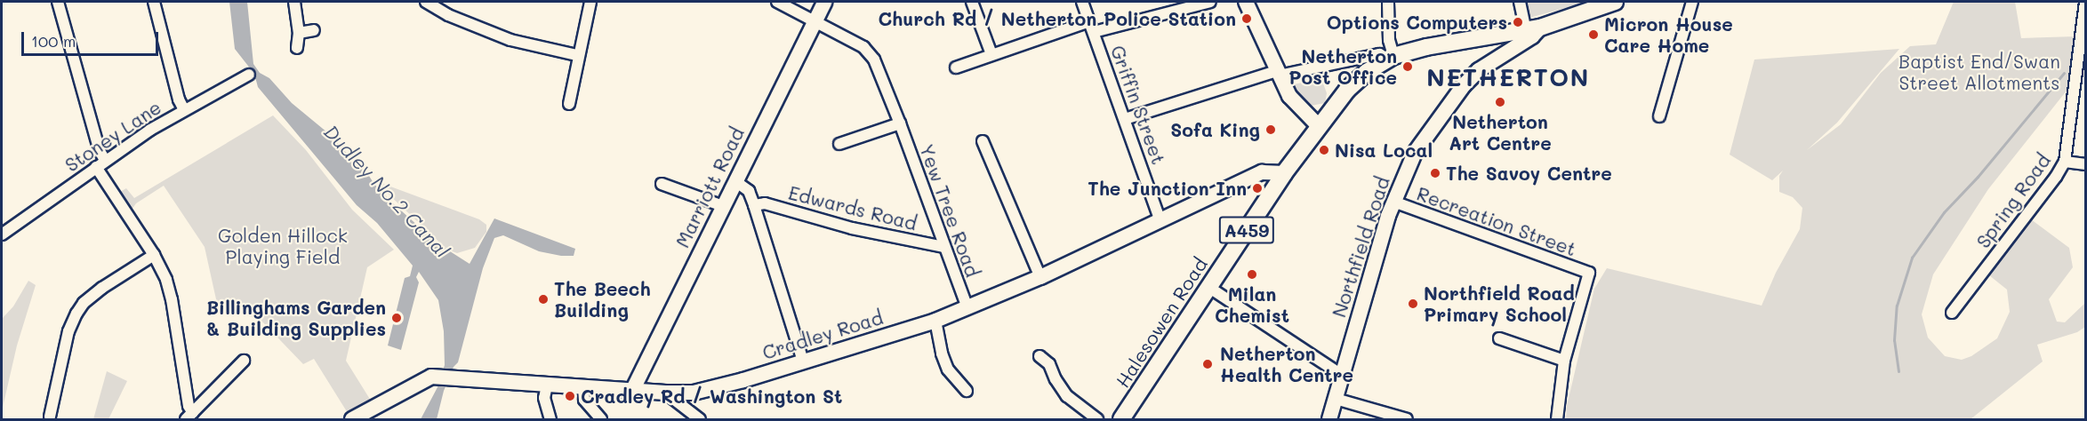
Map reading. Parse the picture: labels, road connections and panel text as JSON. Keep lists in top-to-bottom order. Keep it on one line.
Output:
{"streets":{"main road":["A459","Halesowen Road"],"street":["Griffin Street","Stoney Lane","Marriott Road","Spring Road","Edwards Road","Yew Tree Road","Recreation Street","Northfield Road","Cradley Road"]},"crossings":[["Griffin Street","Cradley Road"],["Marriott Road","Yew Tree Road"],["Marriott Road","Cradley Road"],["Edwards Road","Yew Tree Road"],["Yew Tree Road","Cradley Road"],["Recreation Street","Northfield Road"],["Northfield Road","Halesowen Road"],["Halesowen Road","Cradley Road"]],"districts":["NETHERTON"],"water":["Dudley No.2 Canal"],"parks":["Baptist End/Swan Street Allotments","Golden Hillock Playing Field"],"places":["Church Rd / Netherton Police Station","Options Computers","Micron House Care Home","Netherton Post Office","Netherton Art Centre","Sofa King","Nisa Local","The Savoy Centre","The Junction Inn","Milan Chemist","The Beech Building","Northfield Road Primary School","Billinghams Garden & Building Supplies","Netherton Health Centre","Cradley Rd / Washington St"],"scale_bar":"100 m"}
